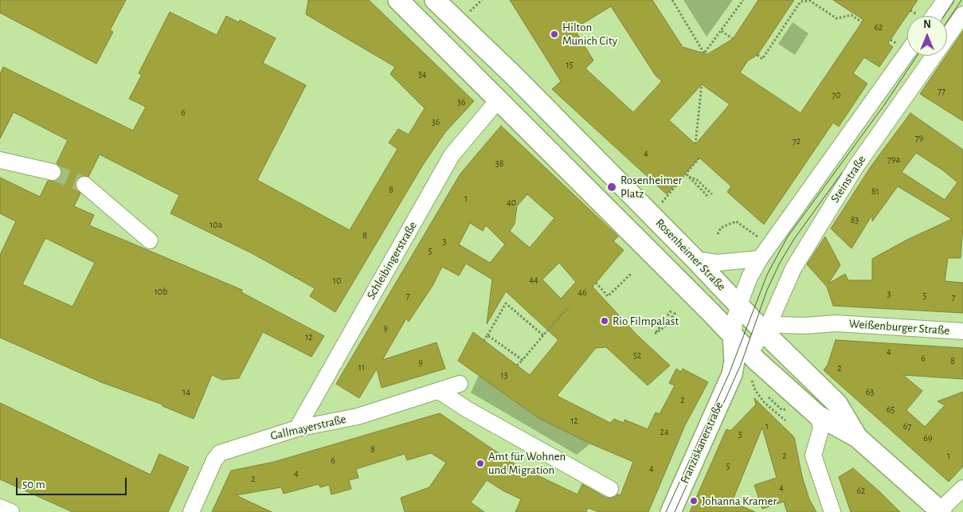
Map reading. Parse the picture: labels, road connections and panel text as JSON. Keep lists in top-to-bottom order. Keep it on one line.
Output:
{"streets":{"main road":["Rosenheimer Straße","Franziskanerstraße"],"street":["Steinstraße","Schleibingerstraße","Weißenburger Straße","Gallmayerstraße"]},"crossings":[["Steinstraße","Rosenheimer Straße"],["Steinstraße","Weißenburger Straße"],["Steinstraße","Franziskanerstraße"],["Rosenheimer Straße","Weißenburger Straße"],["Schleibingerstraße","Gallmayerstraße"]],"places":["Hilton Munich City","Rosenheimer Platz","Rio Filmpalast","Amt für Wohnen und Migration","Johanna Kramer"],"house_numbers":["62","15","34","77","70","36","6","36","79","72","4","79a","38","8","81","1","40","83","10a","8","3","5","44","10","10b","46","3","7","5","7","9","12","4","52","6","8","9","11","2","13","14","63","2","65","12","1","67","2a","3","69","8","2","1","6","5","4","4","2","4","62"],"scale_bar":"50 m","north":"top"}
